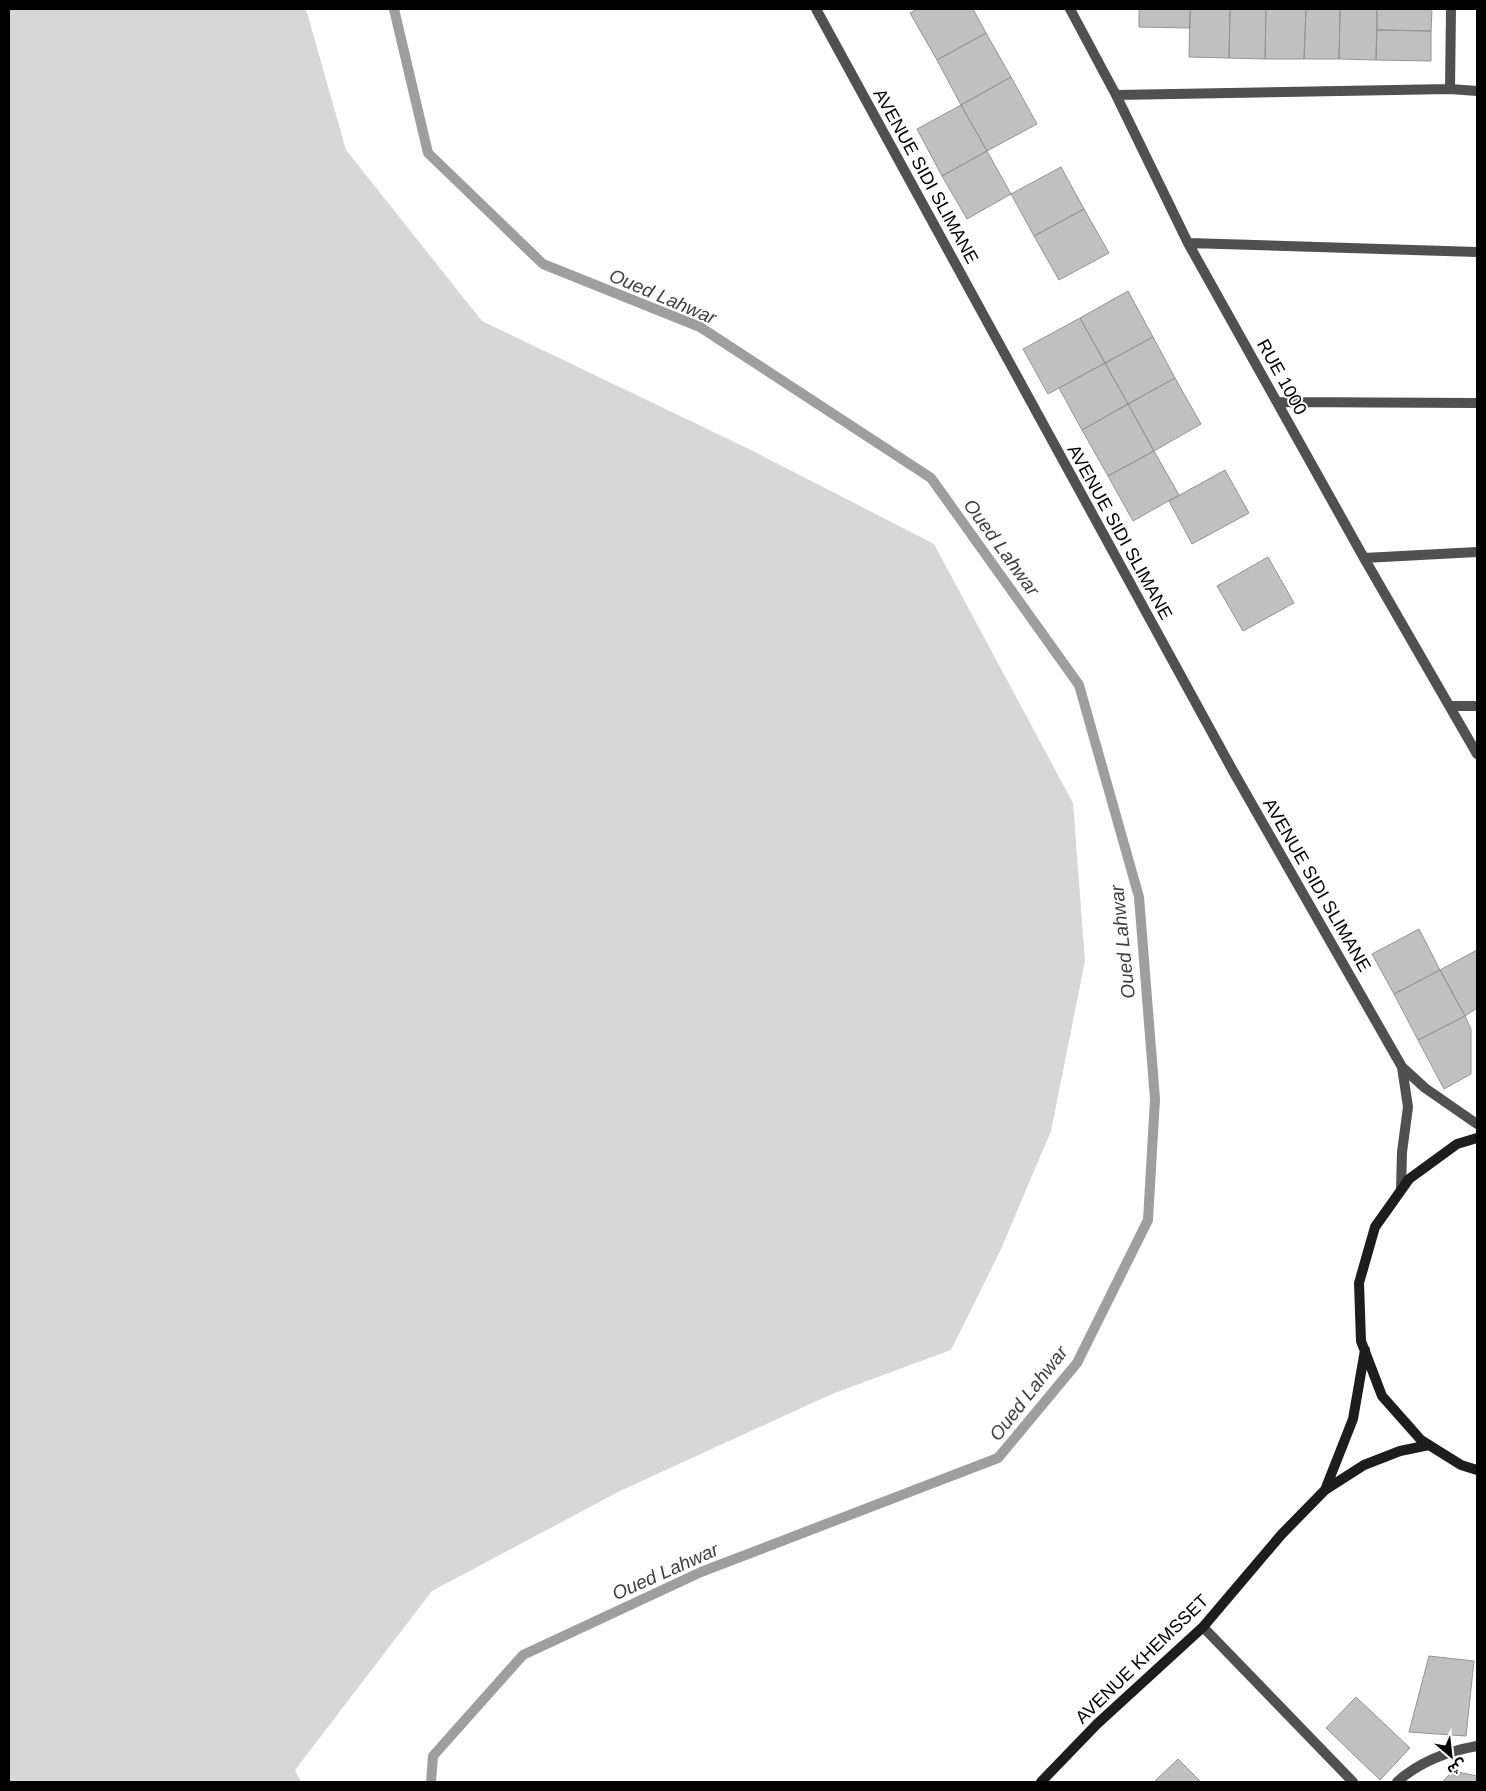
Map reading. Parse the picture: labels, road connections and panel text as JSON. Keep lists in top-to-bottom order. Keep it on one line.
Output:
{"streets":{"street":["AVENUE SIDI SLIMANE","RUE 1000","AVENUE KHEMSSET"]},"water":["Oued Lahwar"],"north":"bottom right"}
